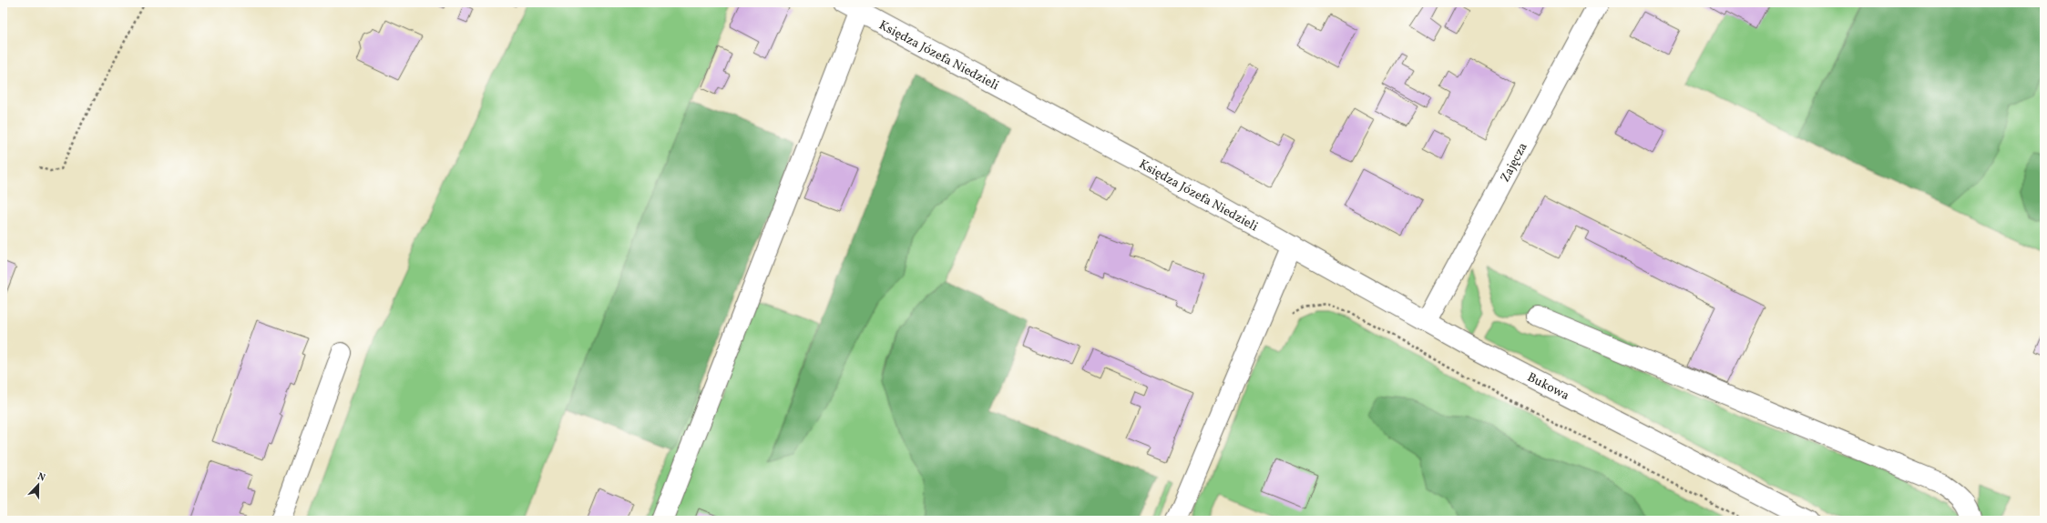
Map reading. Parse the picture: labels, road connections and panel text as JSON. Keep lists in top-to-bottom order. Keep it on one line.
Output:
{"streets":{"street":["Księdza Józefa Niedzieli","Zajęcza","Bukowa"]},"crossings":[["Księdza Józefa Niedzieli","Bukowa"],["Zajęcza","Bukowa"]],"north":"top"}
